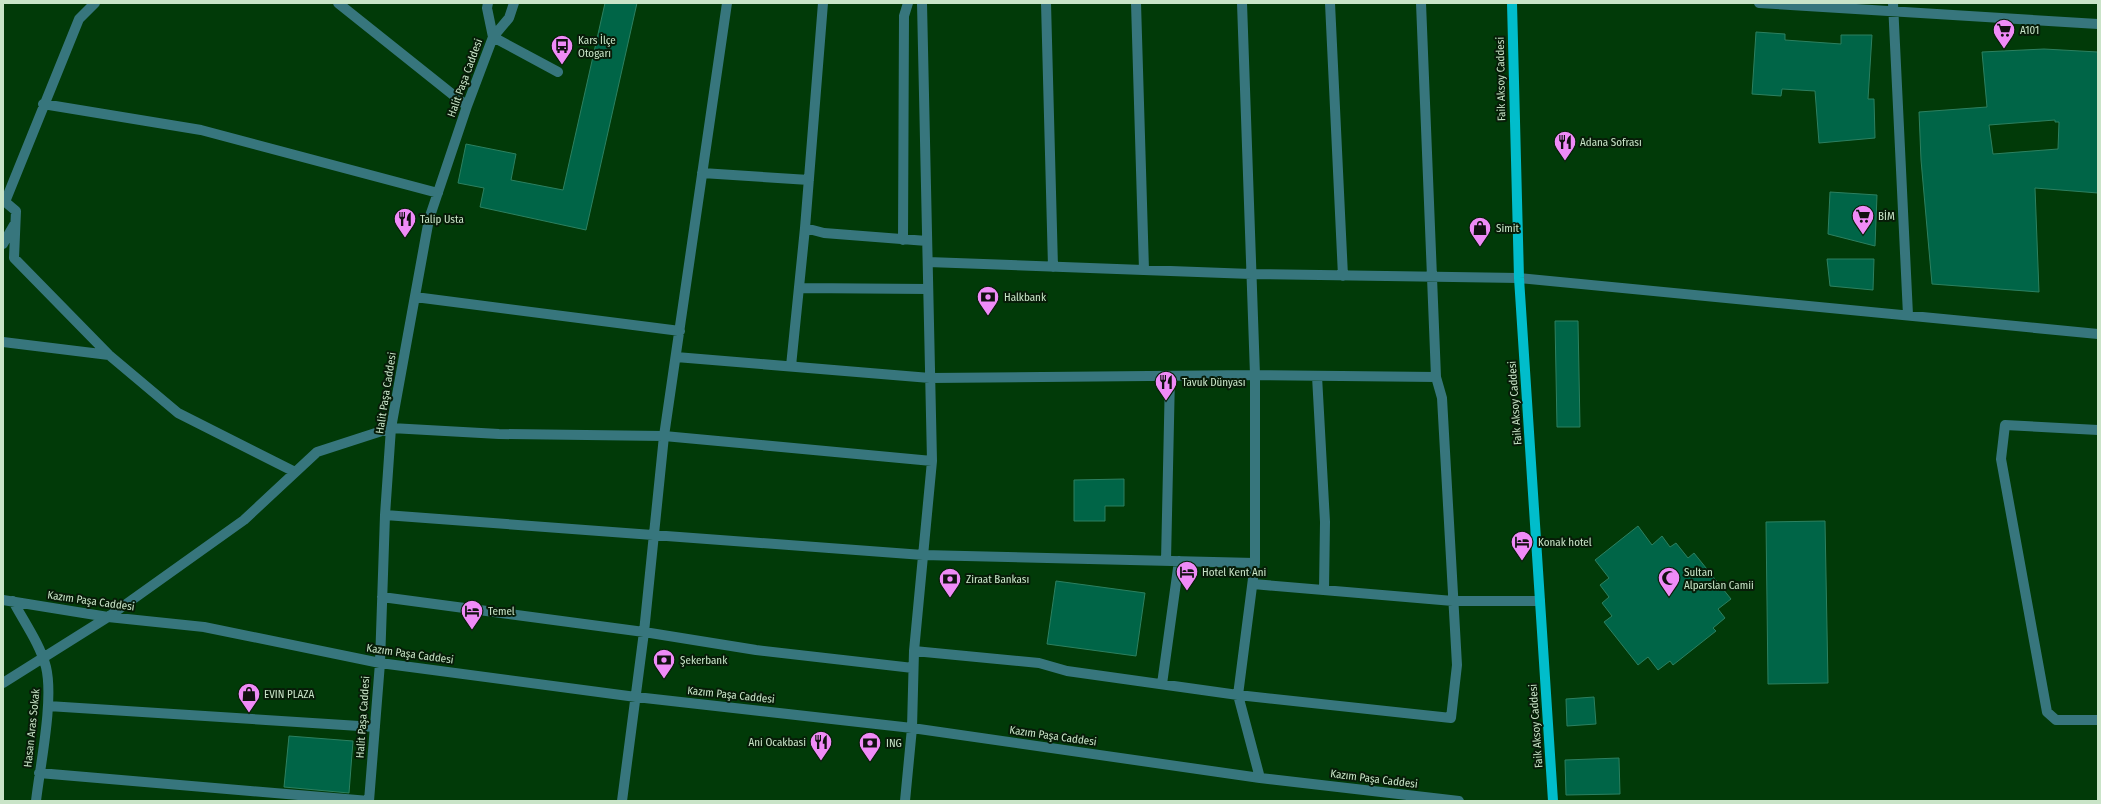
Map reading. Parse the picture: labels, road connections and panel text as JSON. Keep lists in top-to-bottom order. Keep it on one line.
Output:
{"streets":{"main road":["Faik Aksoy Caddesi"],"street":["Halit Paşa Caddesi","Kazım Paşa Caddesi","Hasan Aras Sokak"]},"crossings":[["Halit Paşa Caddesi","Kazım Paşa Caddesi"],["Kazım Paşa Caddesi","Hasan Aras Sokak"]],"places":{"supermarket":["A101","BİM"],"bus stop":["Kars İlçe Otogarı"],"restaurant":["Adana Sofrası","Talip Usta","Tavuk Dünyası","Ani Ocakbasi"],"shop":["Simit","EVIN PLAZA"],"bank":["Halkbank","Ziraat Bankası","Şekerbank","ING"],"hotel":["Konak hotel","Hotel Kent Ani","Temel"],"mosque":["Sultan Alparslan Camii"]}}
